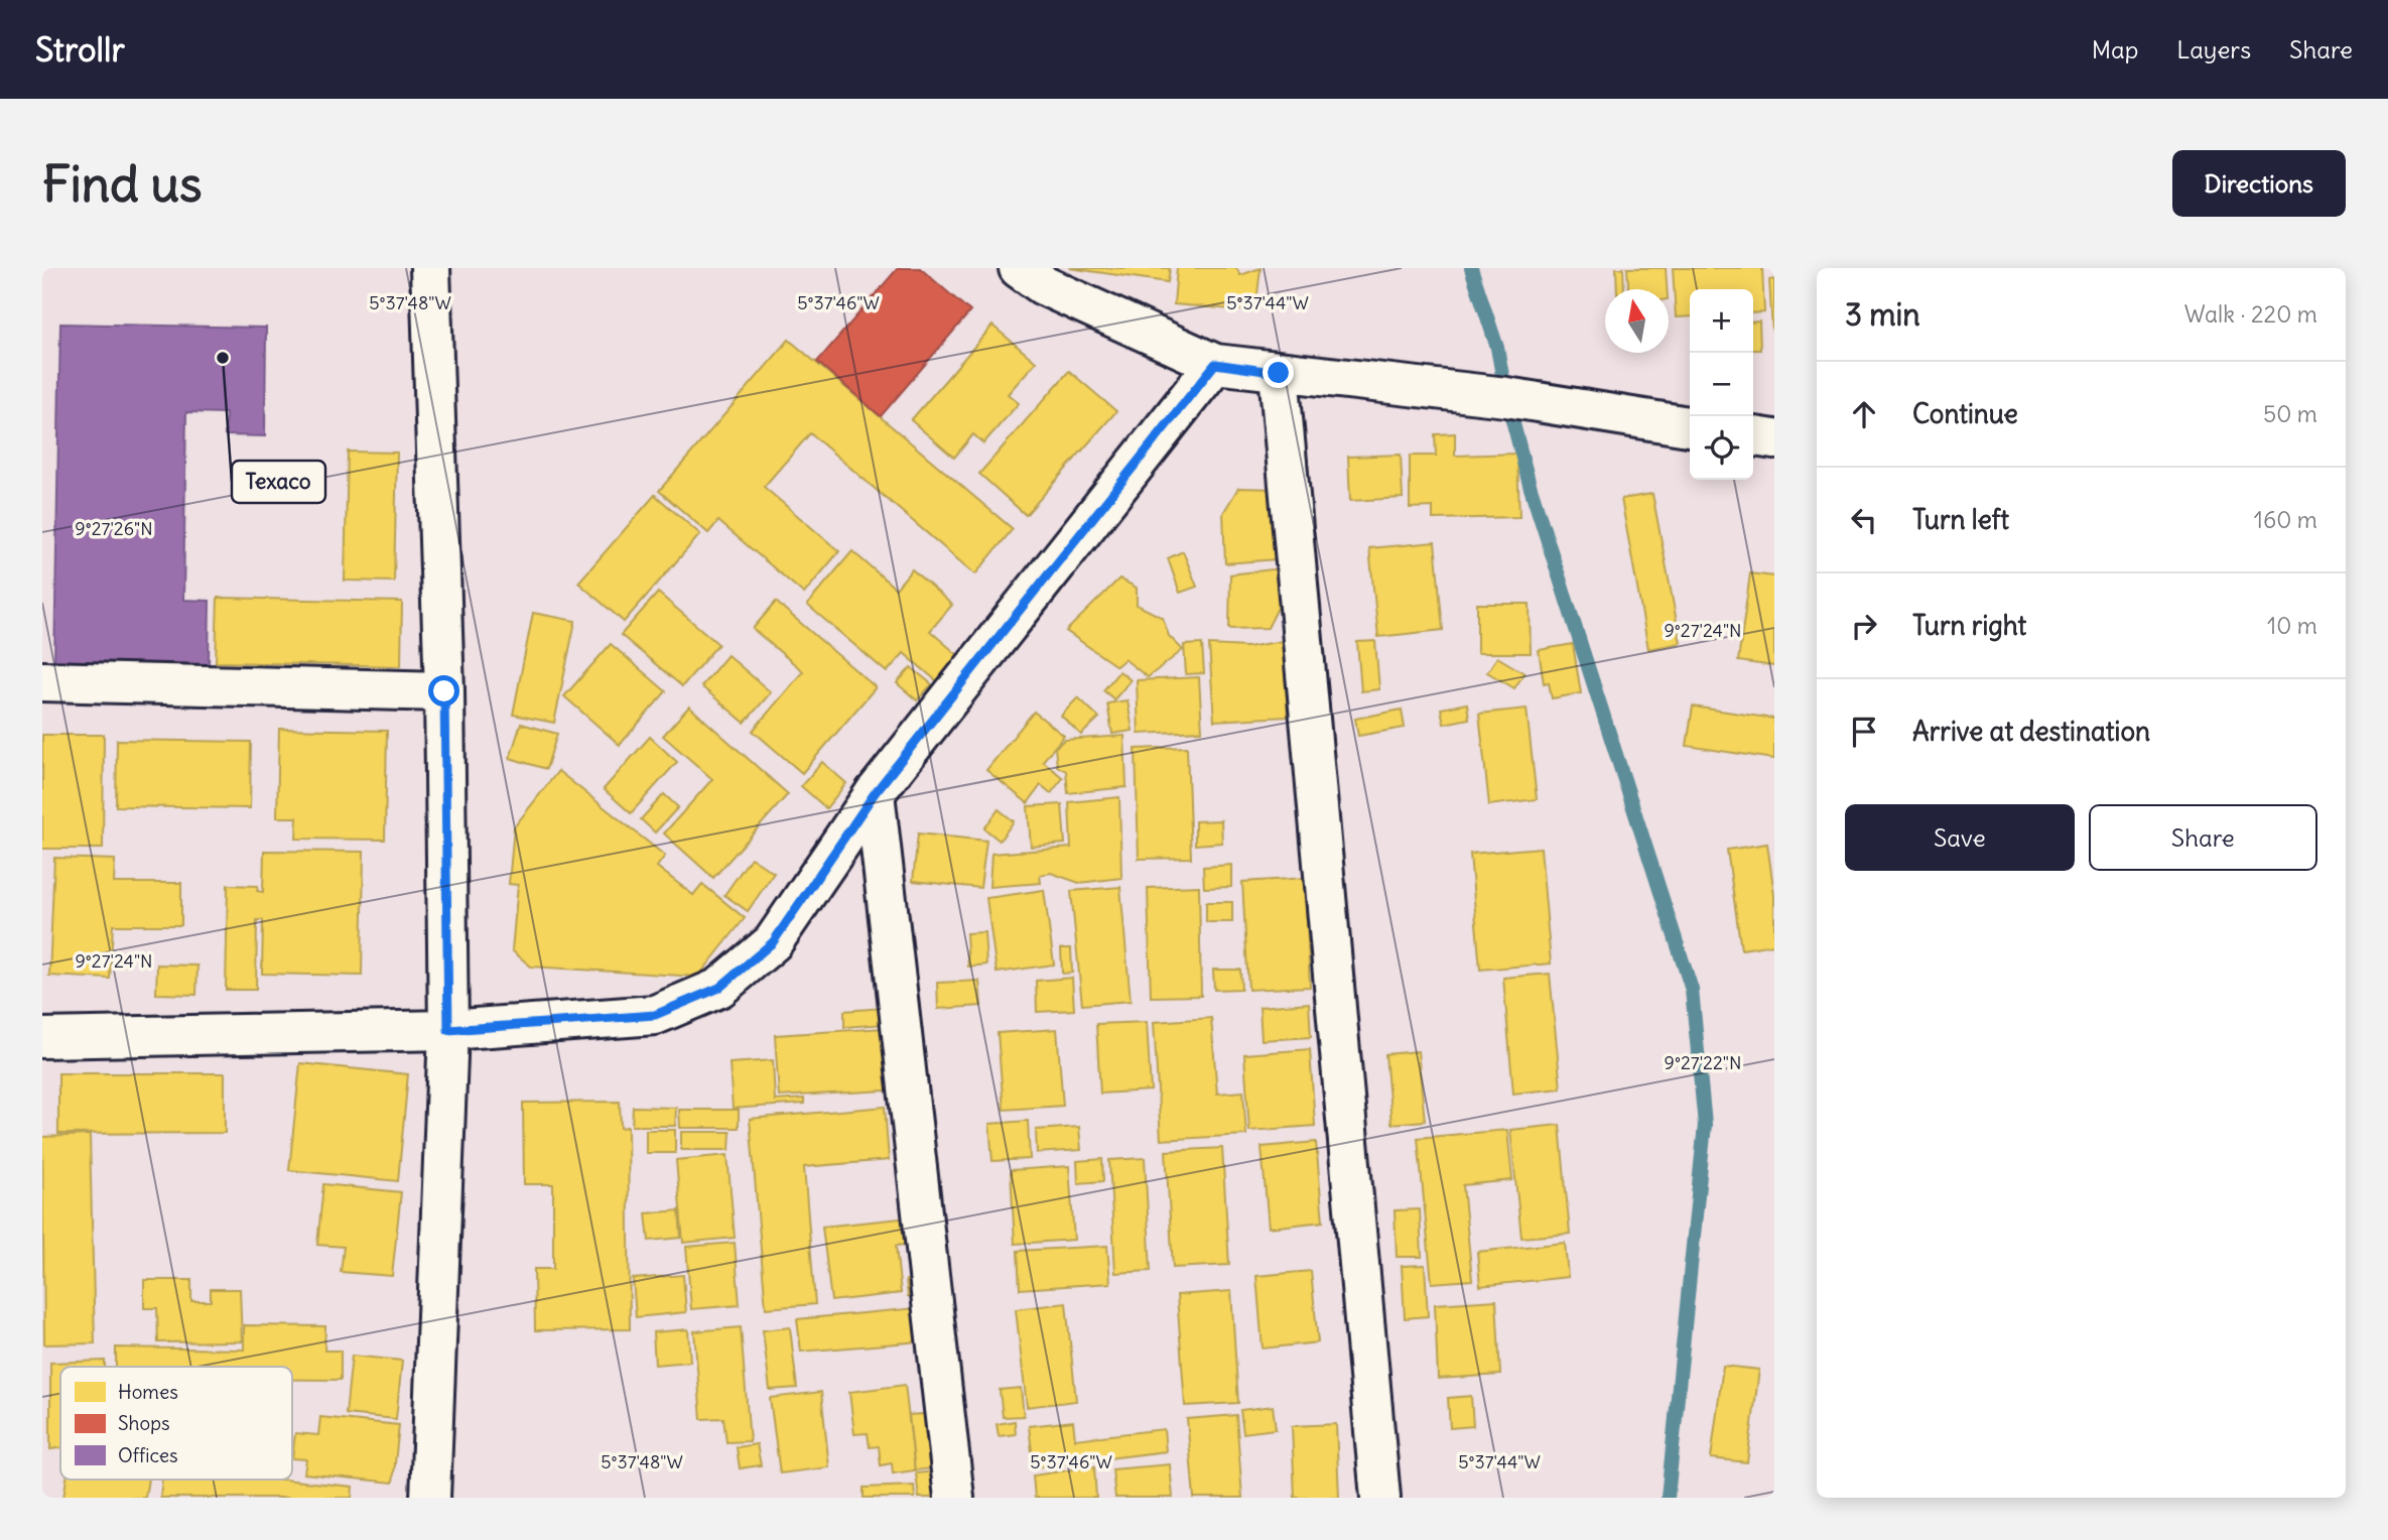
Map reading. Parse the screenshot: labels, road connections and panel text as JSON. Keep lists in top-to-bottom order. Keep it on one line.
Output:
{"places":["Texaco"],"legend":["Homes","Shops","Offices"],"north":"top","page":{"header":"Strollr","nav":["Map","Layers","Share"],"buttons":["Directions",["Save","Share"]],"title":"Find us","heading":["3 min","Walk · 220 m"],"map_buttons":["+","−"],"list":[["Continue","50 m"],["Turn left","160 m"],["Turn right","10 m"],"Arrive at destination"]},"coordinates":["5°37'48\"W","5°37'46\"W","5°37'44\"W","9°27'26\"N","9°27'24\"N","9°27'22\"N"]}
